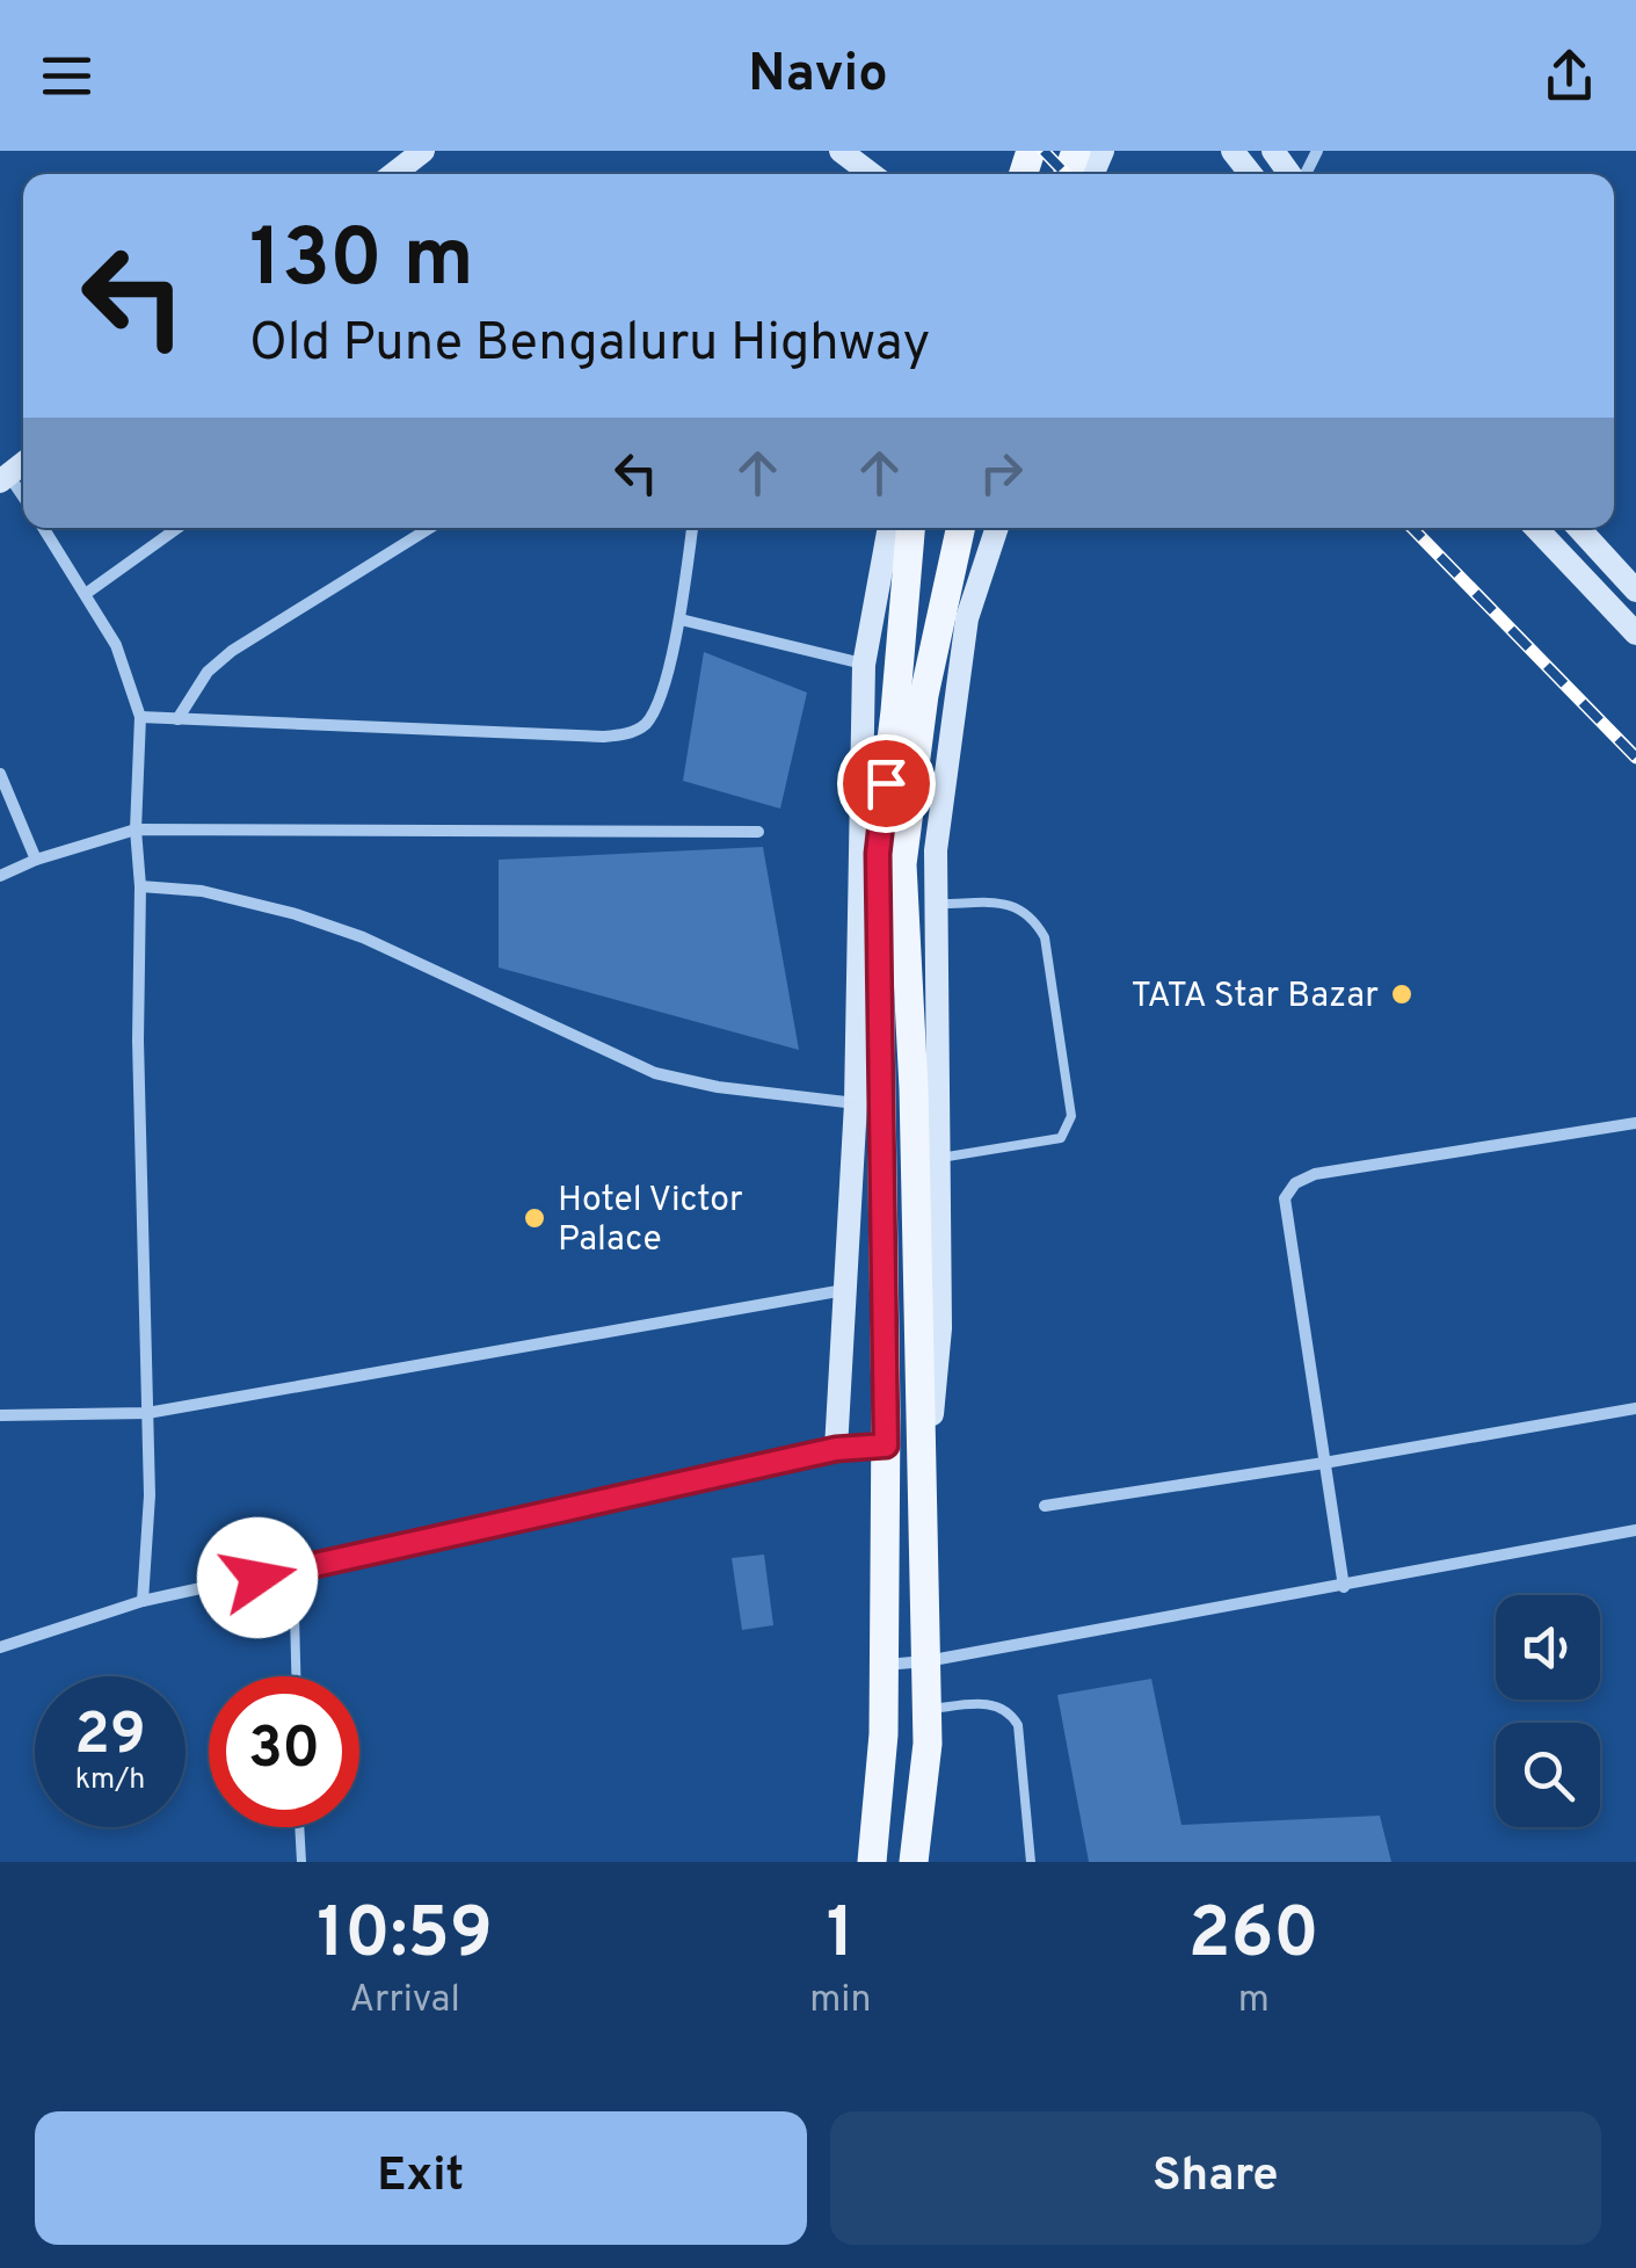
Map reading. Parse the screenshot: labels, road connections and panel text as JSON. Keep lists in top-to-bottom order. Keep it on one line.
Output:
{"places":["TATA Star Bazar","Hotel Victor Palace"],"page":{"header":"Navio","turn":["130 m","Old Pune Bengaluru Highway"],"speed":"29 km/h","limit":"30","eta":["10:59","Arrival","1","min","260","m"],"buttons":["Exit","Share"]}}
